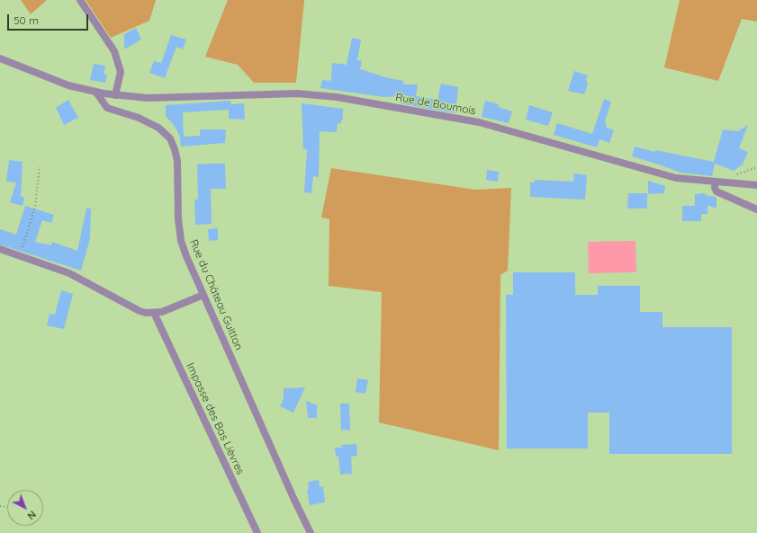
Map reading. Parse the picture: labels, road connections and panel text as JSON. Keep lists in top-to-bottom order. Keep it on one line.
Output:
{"streets":{"street":["Rue de Boumois","Rue du Château Guitton","Impasse des Bas Lièvres"]},"crossings":[["Rue de Boumois","Rue du Château Guitton"]],"scale_bar":"50 m","north":"bottom right"}
